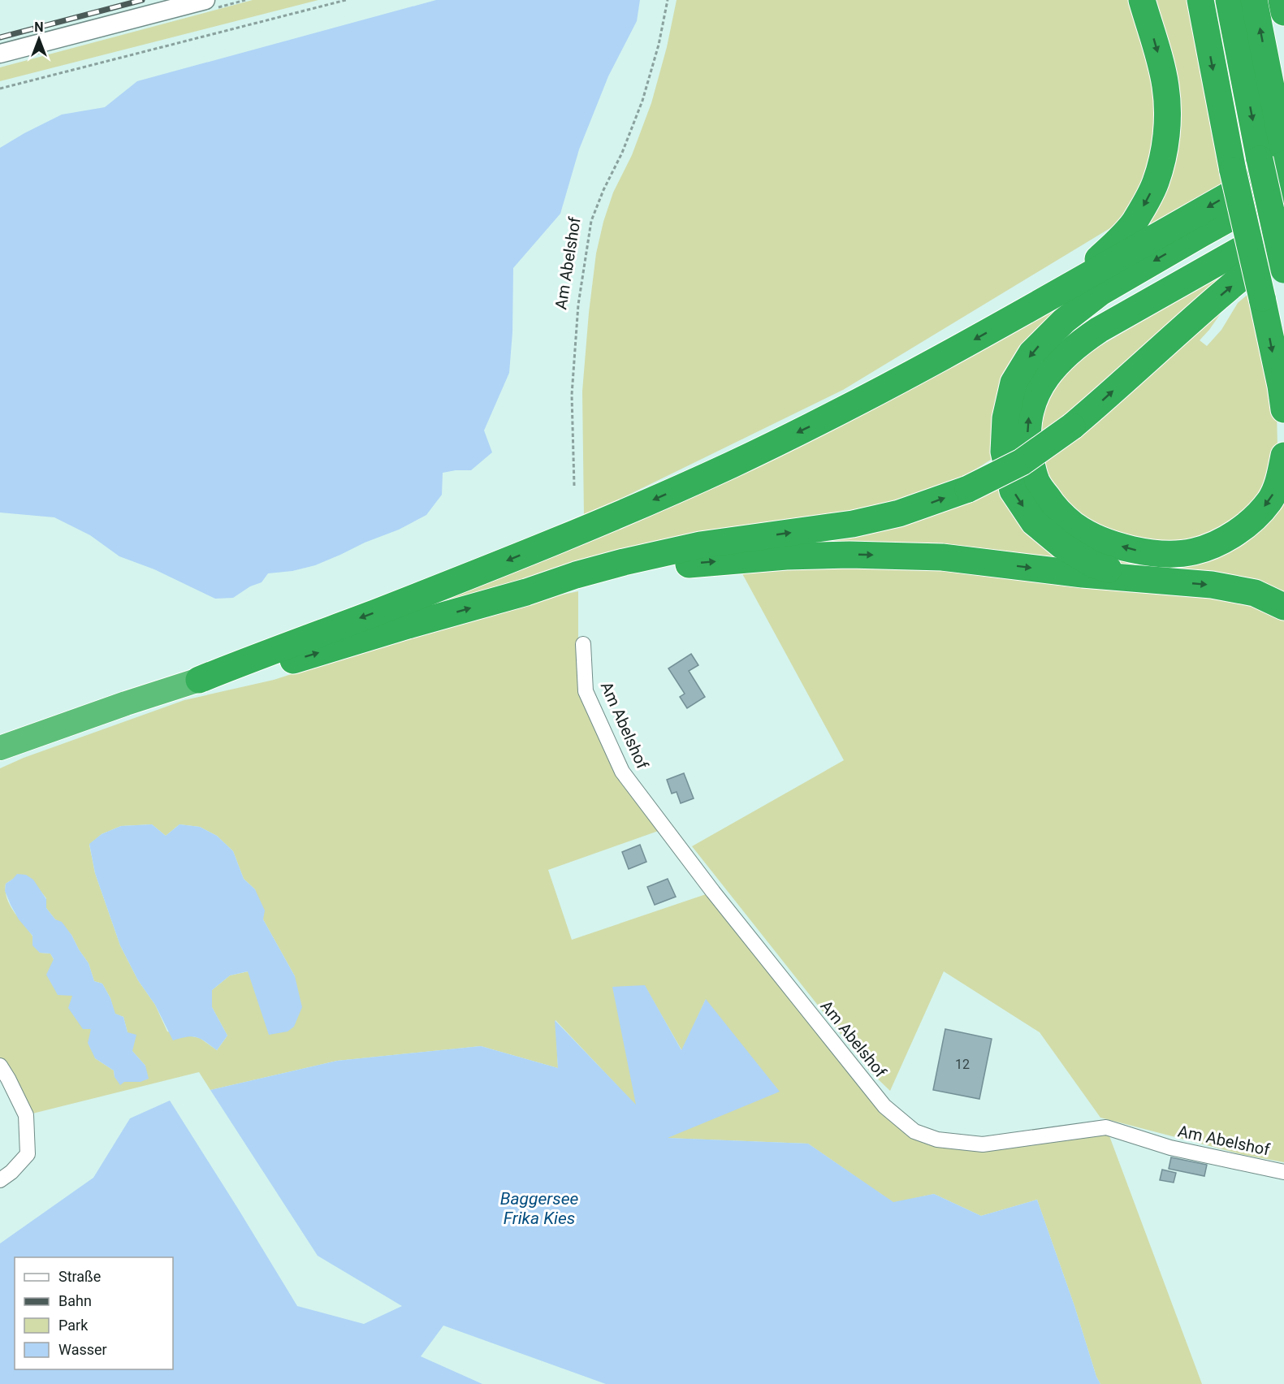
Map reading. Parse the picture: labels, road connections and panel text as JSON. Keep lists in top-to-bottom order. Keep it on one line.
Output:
{"streets":{"street":["Am Abelshof"]},"water":["Baggersee Frika Kies"],"house_numbers":["12"],"legend":["Straße","Bahn","Park","Wasser"],"north":"top"}
